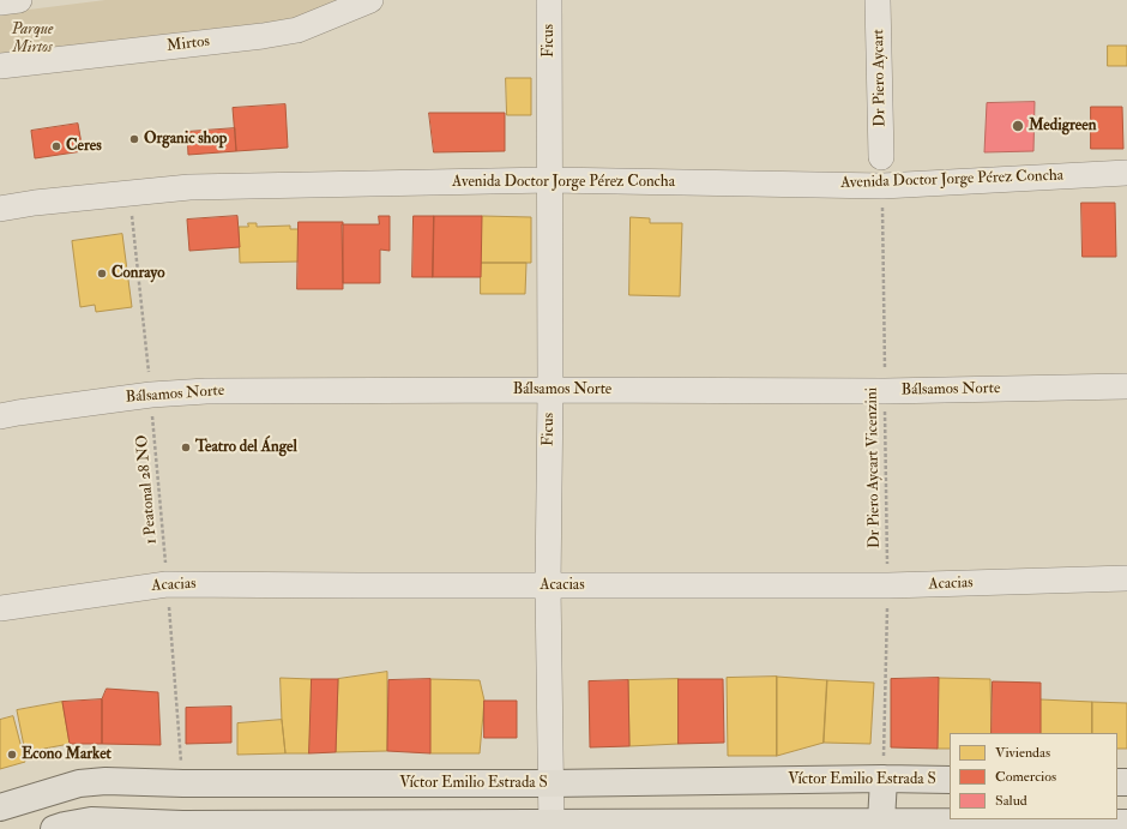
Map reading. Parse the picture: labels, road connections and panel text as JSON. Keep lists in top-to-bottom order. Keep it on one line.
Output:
{"streets":{"main road":["Víctor Emilio Estrada S"],"street":["Ficus","Mirtos","Dr Piero Aycart","Avenida Doctor Jorge Pérez Concha","Bálsamos Norte","Acacias"],"path":["Dr Piero Aycart Vicenzini","1 Peatonal 28 NO"]},"crossings":[["Ficus","Avenida Doctor Jorge Pérez Concha"],["Ficus","Bálsamos Norte"],["Ficus","Acacias"],["Ficus","Víctor Emilio Estrada S"],["Avenida Doctor Jorge Pérez Concha","Dr Piero Aycart Vicenzini"],["Avenida Doctor Jorge Pérez Concha","1 Peatonal 28 NO"],["Bálsamos Norte","Dr Piero Aycart Vicenzini"],["Bálsamos Norte","1 Peatonal 28 NO"],["Dr Piero Aycart Vicenzini","Acacias"],["Dr Piero Aycart Vicenzini","Víctor Emilio Estrada S"],["1 Peatonal 28 NO","Acacias"],["1 Peatonal 28 NO","Víctor Emilio Estrada S"]],"parks":["Parque Mirtos"],"places":["Medigreen","Organic shop","Ceres","Conrayo","Teatro del Ángel","Econo Market"],"legend":["Viviendas","Comercios","Salud"]}
